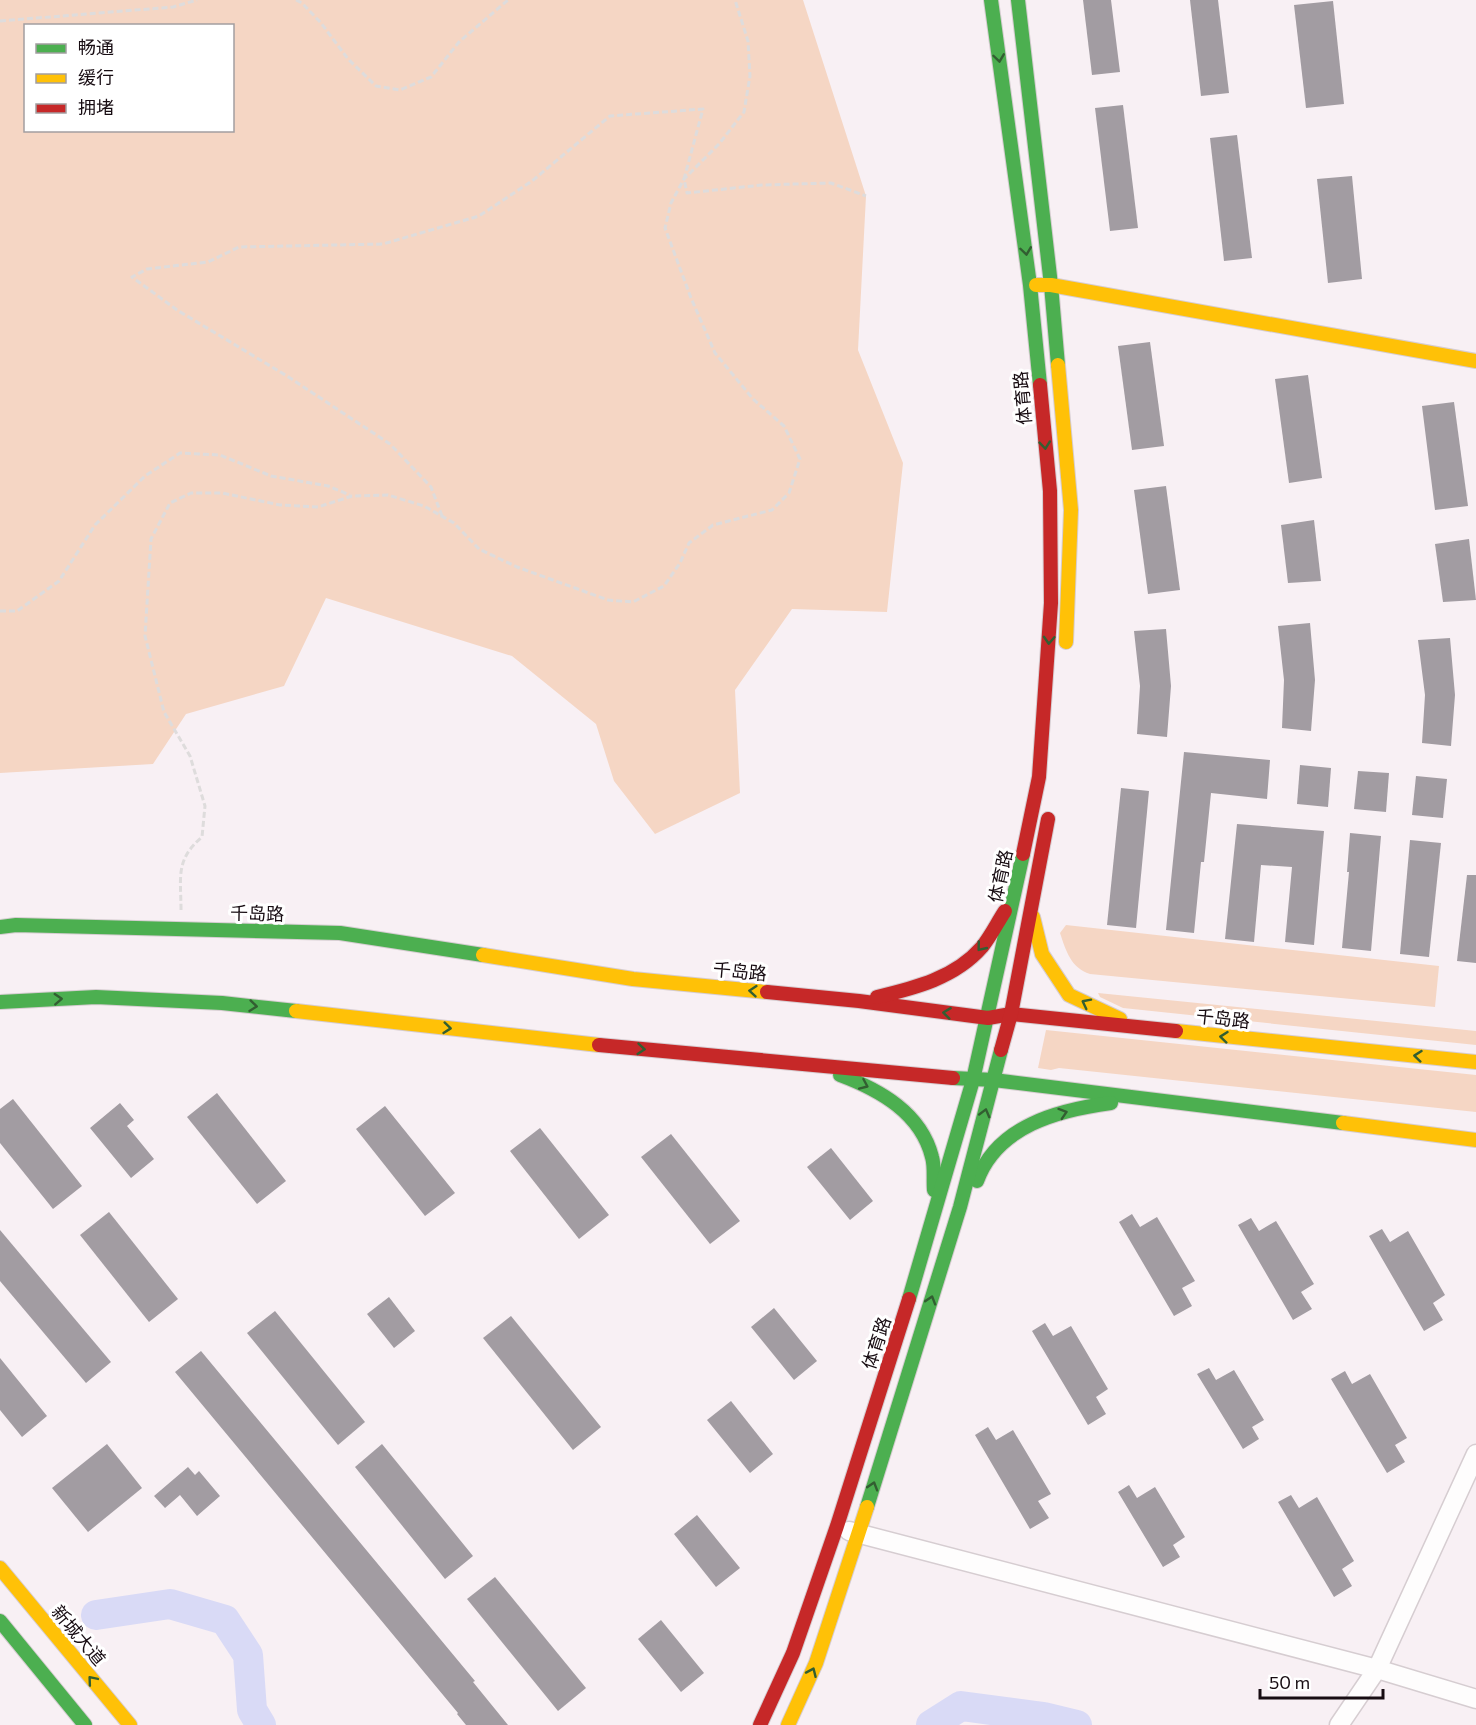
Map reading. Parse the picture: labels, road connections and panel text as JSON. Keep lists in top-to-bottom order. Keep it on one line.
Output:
{"streets":{"street":["体育路","千岛路","新城大道"]},"crossings":[["体育路","千岛路"]],"legend":["畅通","缓行","拥堵"],"scale_bar":"50 m"}
